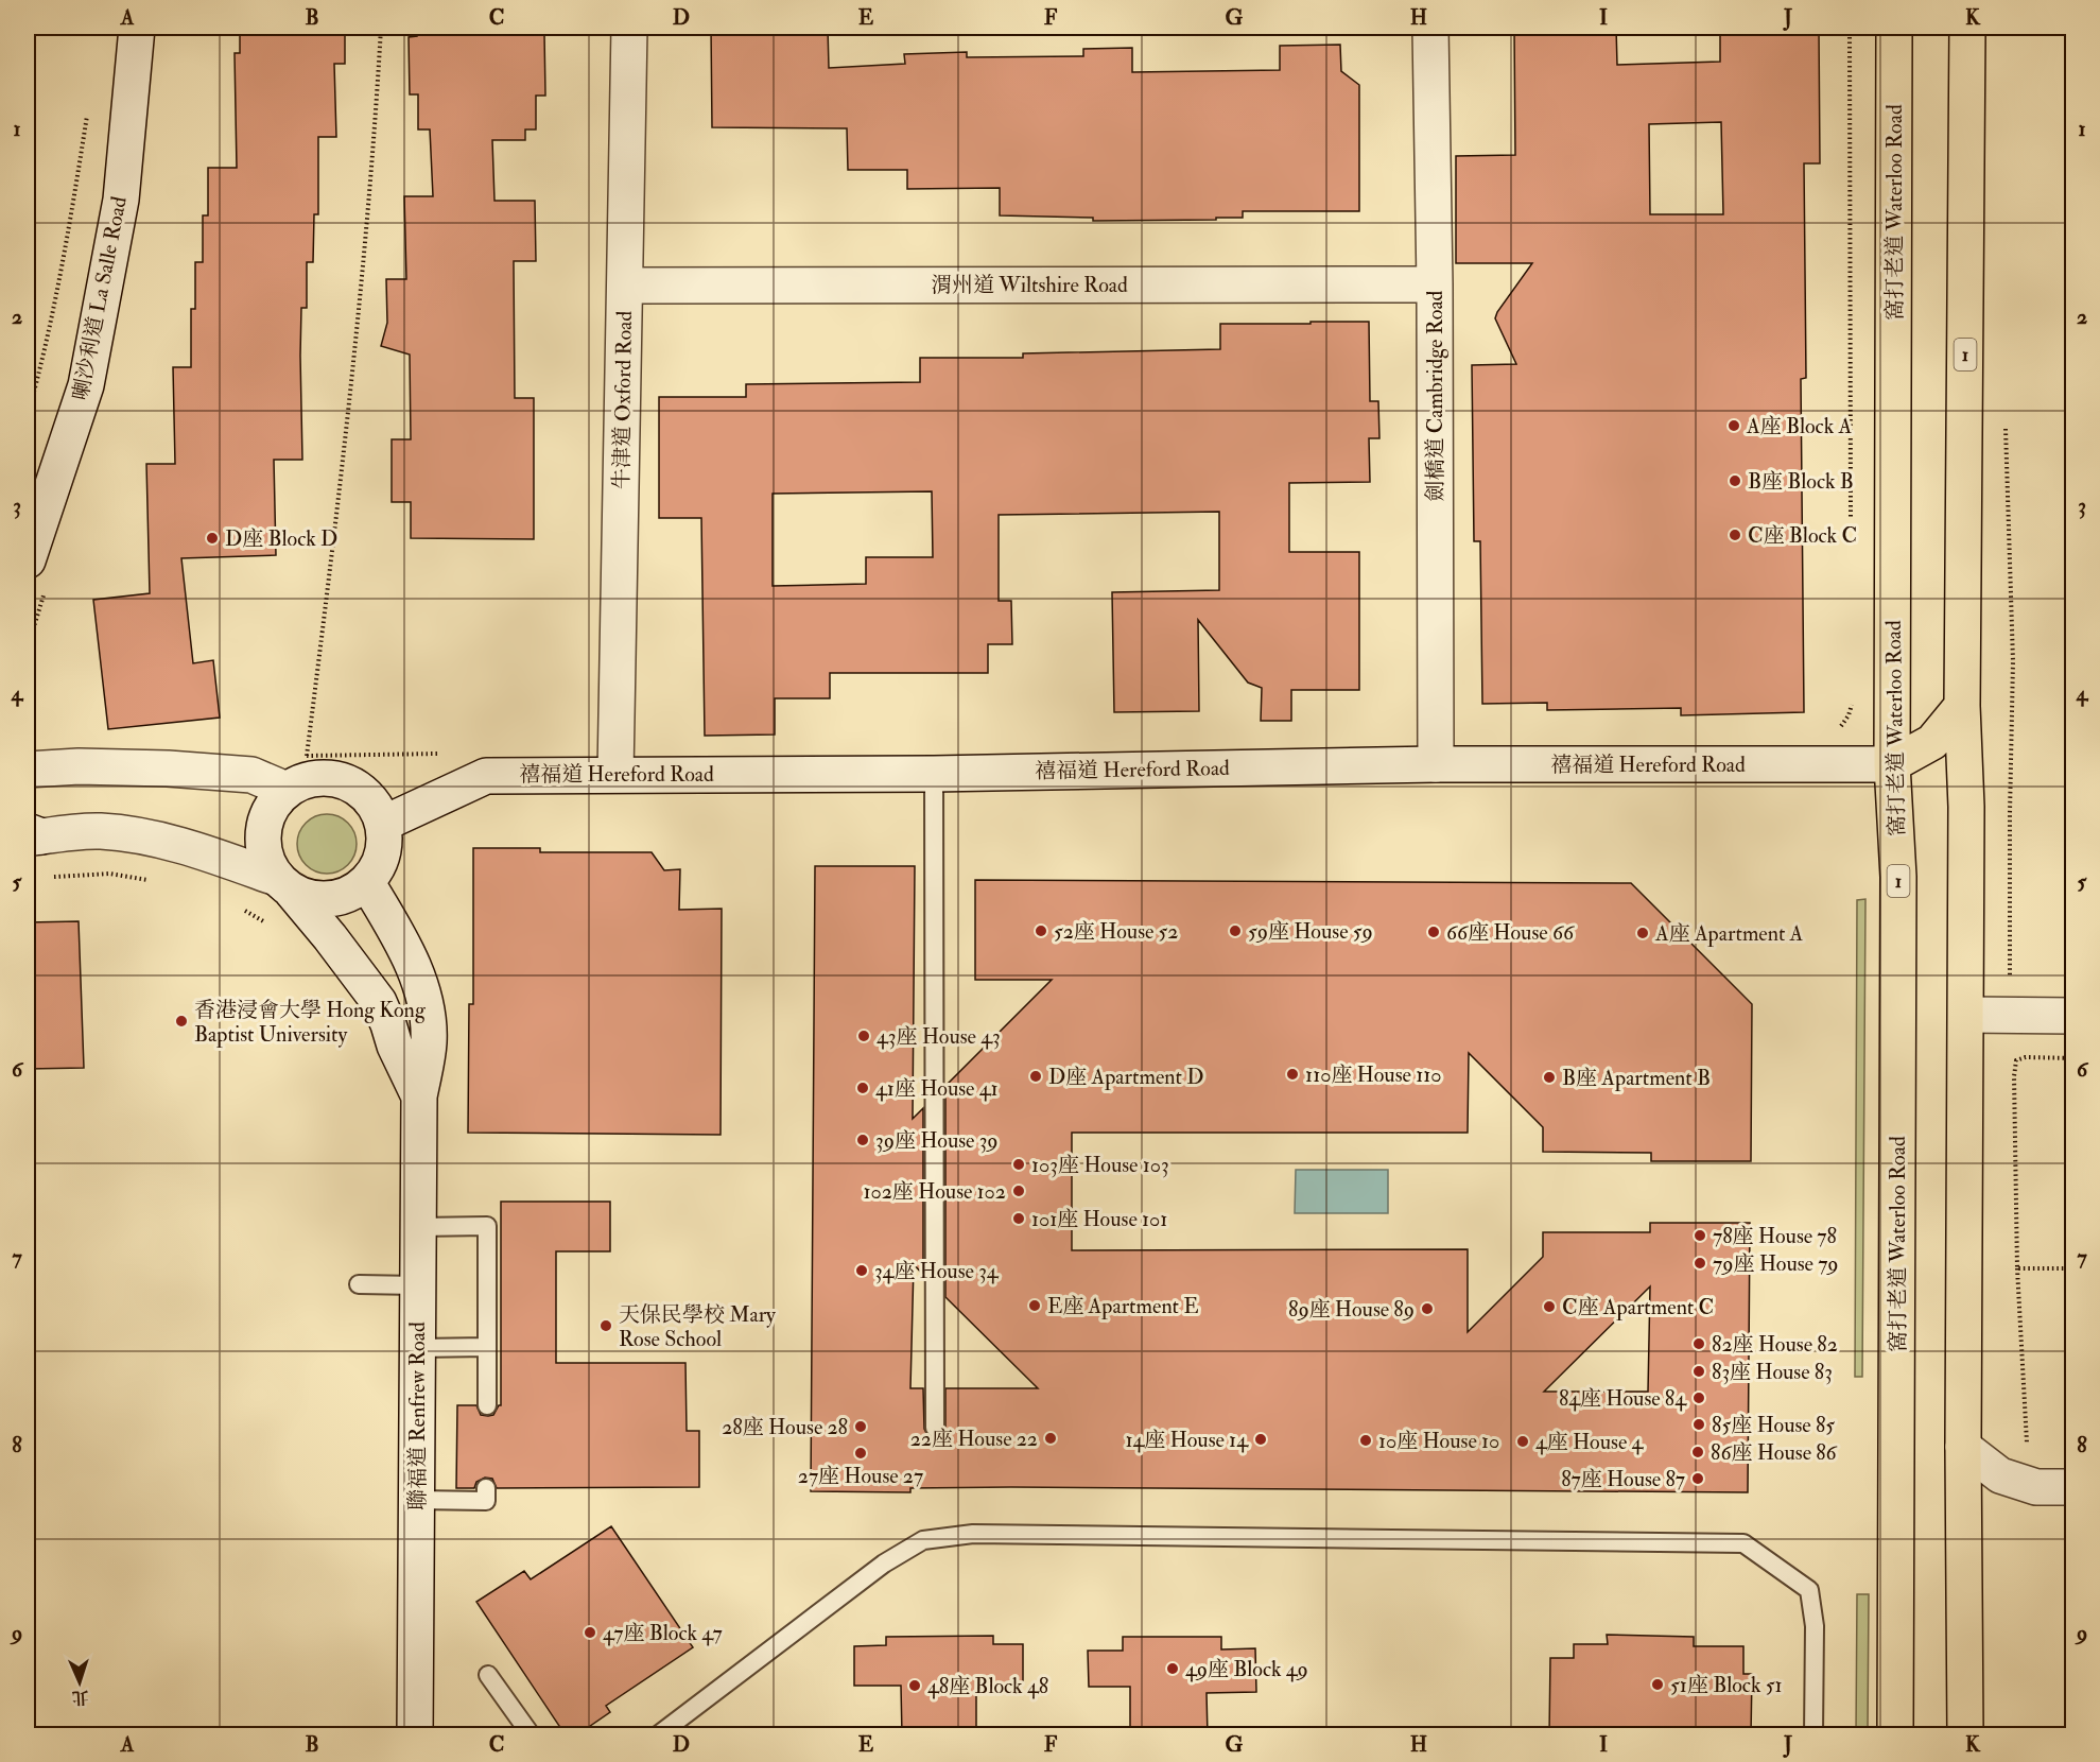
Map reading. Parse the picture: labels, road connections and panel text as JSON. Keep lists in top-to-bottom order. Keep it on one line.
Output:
{"streets":{"highway":["窩打老道 Waterloo Road","1"],"street":["渭州道 Wiltshire Road","喇沙利道 La Salle Road","劍橋道 Cambridge Road","牛津道 Oxford Road","禧福道 Hereford Road","聯福道 Renfrew Road"]},"crossings":[["窩打老道 Waterloo Road","禧福道 Hereford Road"],["渭州道 Wiltshire Road","劍橋道 Cambridge Road"],["渭州道 Wiltshire Road","牛津道 Oxford Road"],["劍橋道 Cambridge Road","禧福道 Hereford Road"],["牛津道 Oxford Road","禧福道 Hereford Road"],["禧福道 Hereford Road","聯福道 Renfrew Road"]],"places":["A座 Block A","B座 Block B","C座 Block C","D座 Block D","52座 House 52","59座 House 59","66座 House 66","A座 Apartment A","香港浸會大學 Hong Kong Baptist University","43座 House 43","110座 House 110","D座 Apartment D","B座 Apartment B","41座 House 41","39座 House 39","103座 House 103","102座 House 102","101座 House 101","78座 House 78","79座 House 79","34座 House 34","E座 Apartment E","C座 Apartment C","89座 House 89","天保民學校 Mary Rose School","82座 House 82","83座 House 83","84座 House 84","85座 House 85","28座 House 28","22座 House 22","14座 House 14","10座 House 10","4座 House 4","86座 House 86","27座 House 27","87座 House 87","47座 Block 47","49座 Block 49","51座 Block 51","48座 Block 48"],"north":"bottom","grid":{"columns":["A","B","C","D","E","F","G","H","I","J","K"],"rows":["1","2","3","4","5","6","7","8","9"]}}
